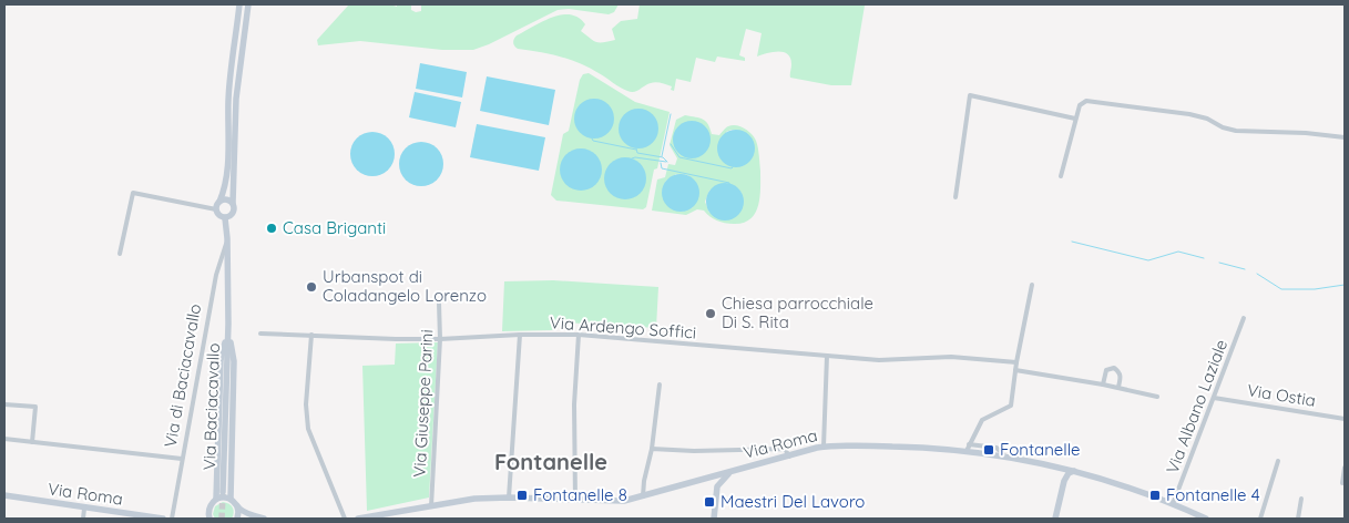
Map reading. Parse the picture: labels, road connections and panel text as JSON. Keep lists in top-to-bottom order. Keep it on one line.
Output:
{"streets":{"main road":["Via di Baciacavallo","Via Baciacavallo","Via Roma"],"street":["Via Ardengo Soffici","Via Ostia","Via Giuseppe Parini","Via Albano Laziale"]},"crossings":[["Via Ardengo Soffici","Via Giuseppe Parini"],["Via di Baciacavallo","Via Baciacavallo"],["Via Ostia","Via Albano Laziale"],["Via Giuseppe Parini","Via Roma"],["Via Albano Laziale","Via Roma"]],"districts":["Fontanelle"],"places":{"other":["Casa Briganti","Urbanspot di Coladangelo Lorenzo","Chiesa parrocchiale Di S. Rita"],"transit":["Fontanelle","Fontanelle 8","Fontanelle 4","Maestri Del Lavoro"]}}
